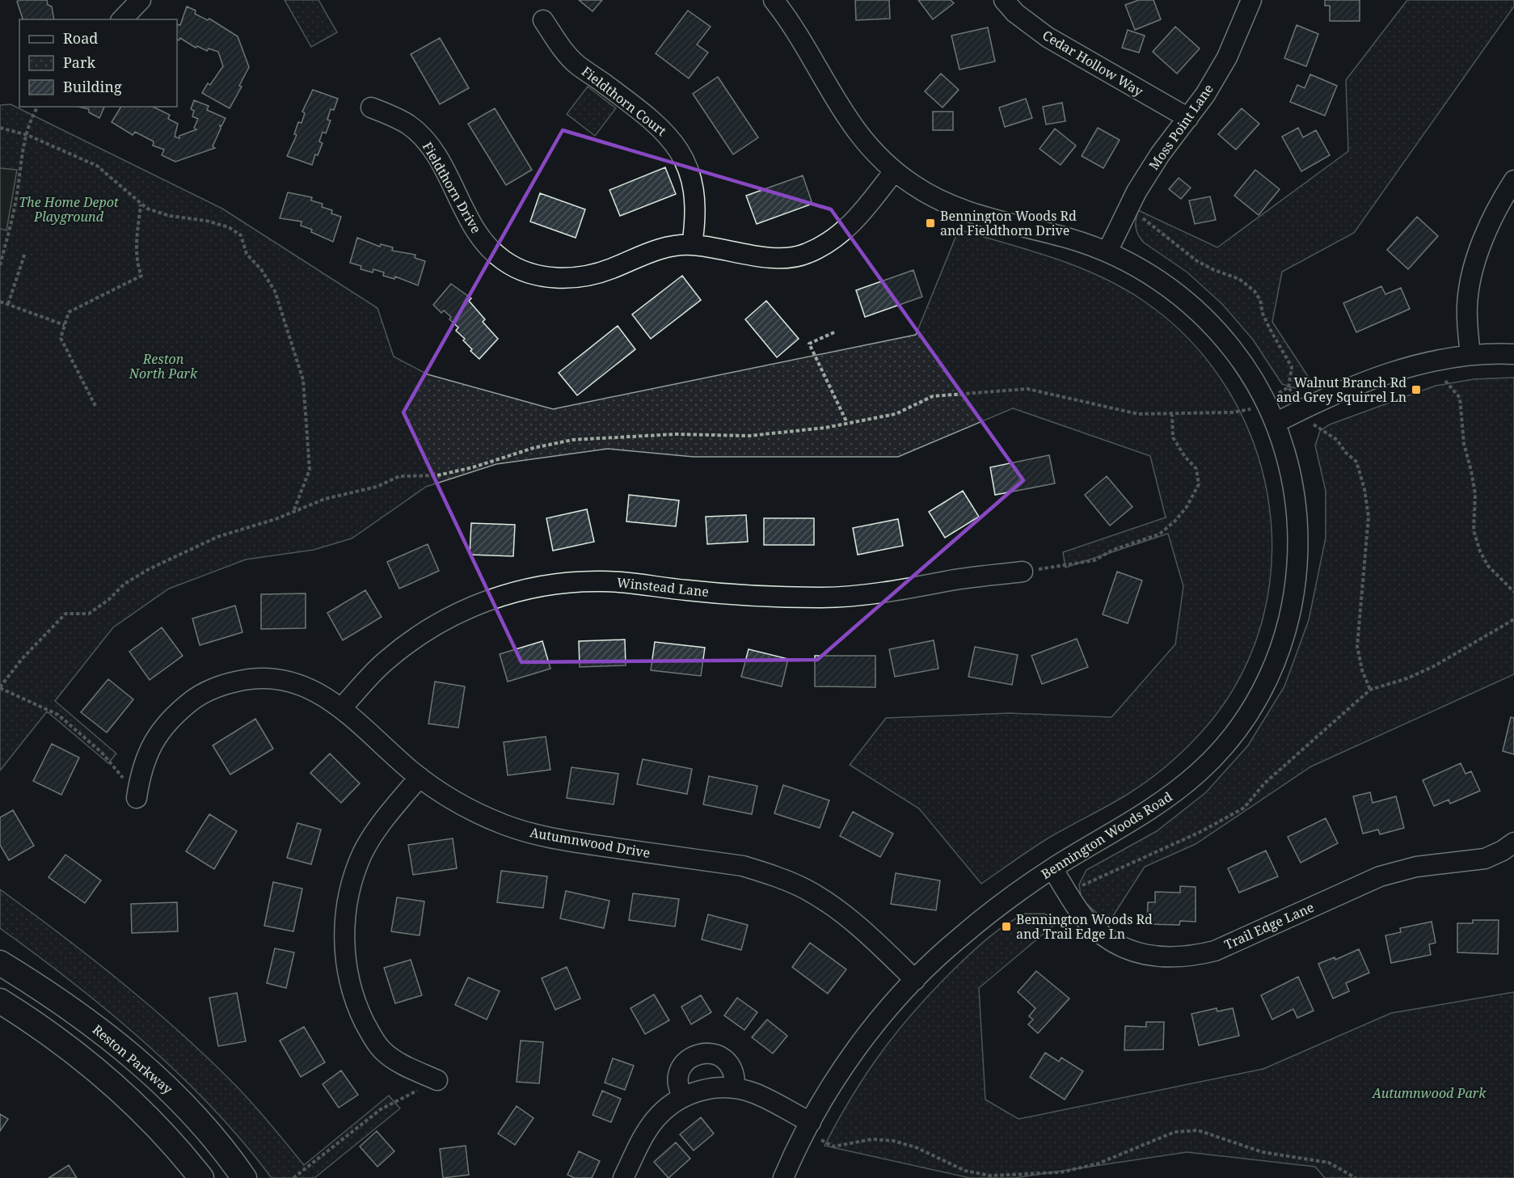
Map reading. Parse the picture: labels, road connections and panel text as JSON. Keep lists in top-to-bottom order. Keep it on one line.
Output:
{"streets":{"main road":["Reston Parkway"],"street":["Cedar Hollow Way","Fieldthorn Court","Moss Point Lane","Fieldthorn Drive","Winstead Lane","Bennington Woods Road","Autumnwood Drive","Trail Edge Lane"]},"crossings":[["Cedar Hollow Way","Moss Point Lane"],["Fieldthorn Court","Fieldthorn Drive"],["Moss Point Lane","Bennington Woods Road"],["Fieldthorn Drive","Bennington Woods Road"],["Winstead Lane","Autumnwood Drive"],["Bennington Woods Road","Autumnwood Drive"],["Bennington Woods Road","Trail Edge Lane"]],"parks":["The Home Depot Playground","Reston North Park","Autumnwood Park"],"places":{"transit":["Bennington Woods Rd and Fieldthorn Drive","Walnut Branch Rd and Grey Squirrel Ln","Bennington Woods Rd and Trail Edge Ln"]},"legend":["Road","Park","Building"]}
